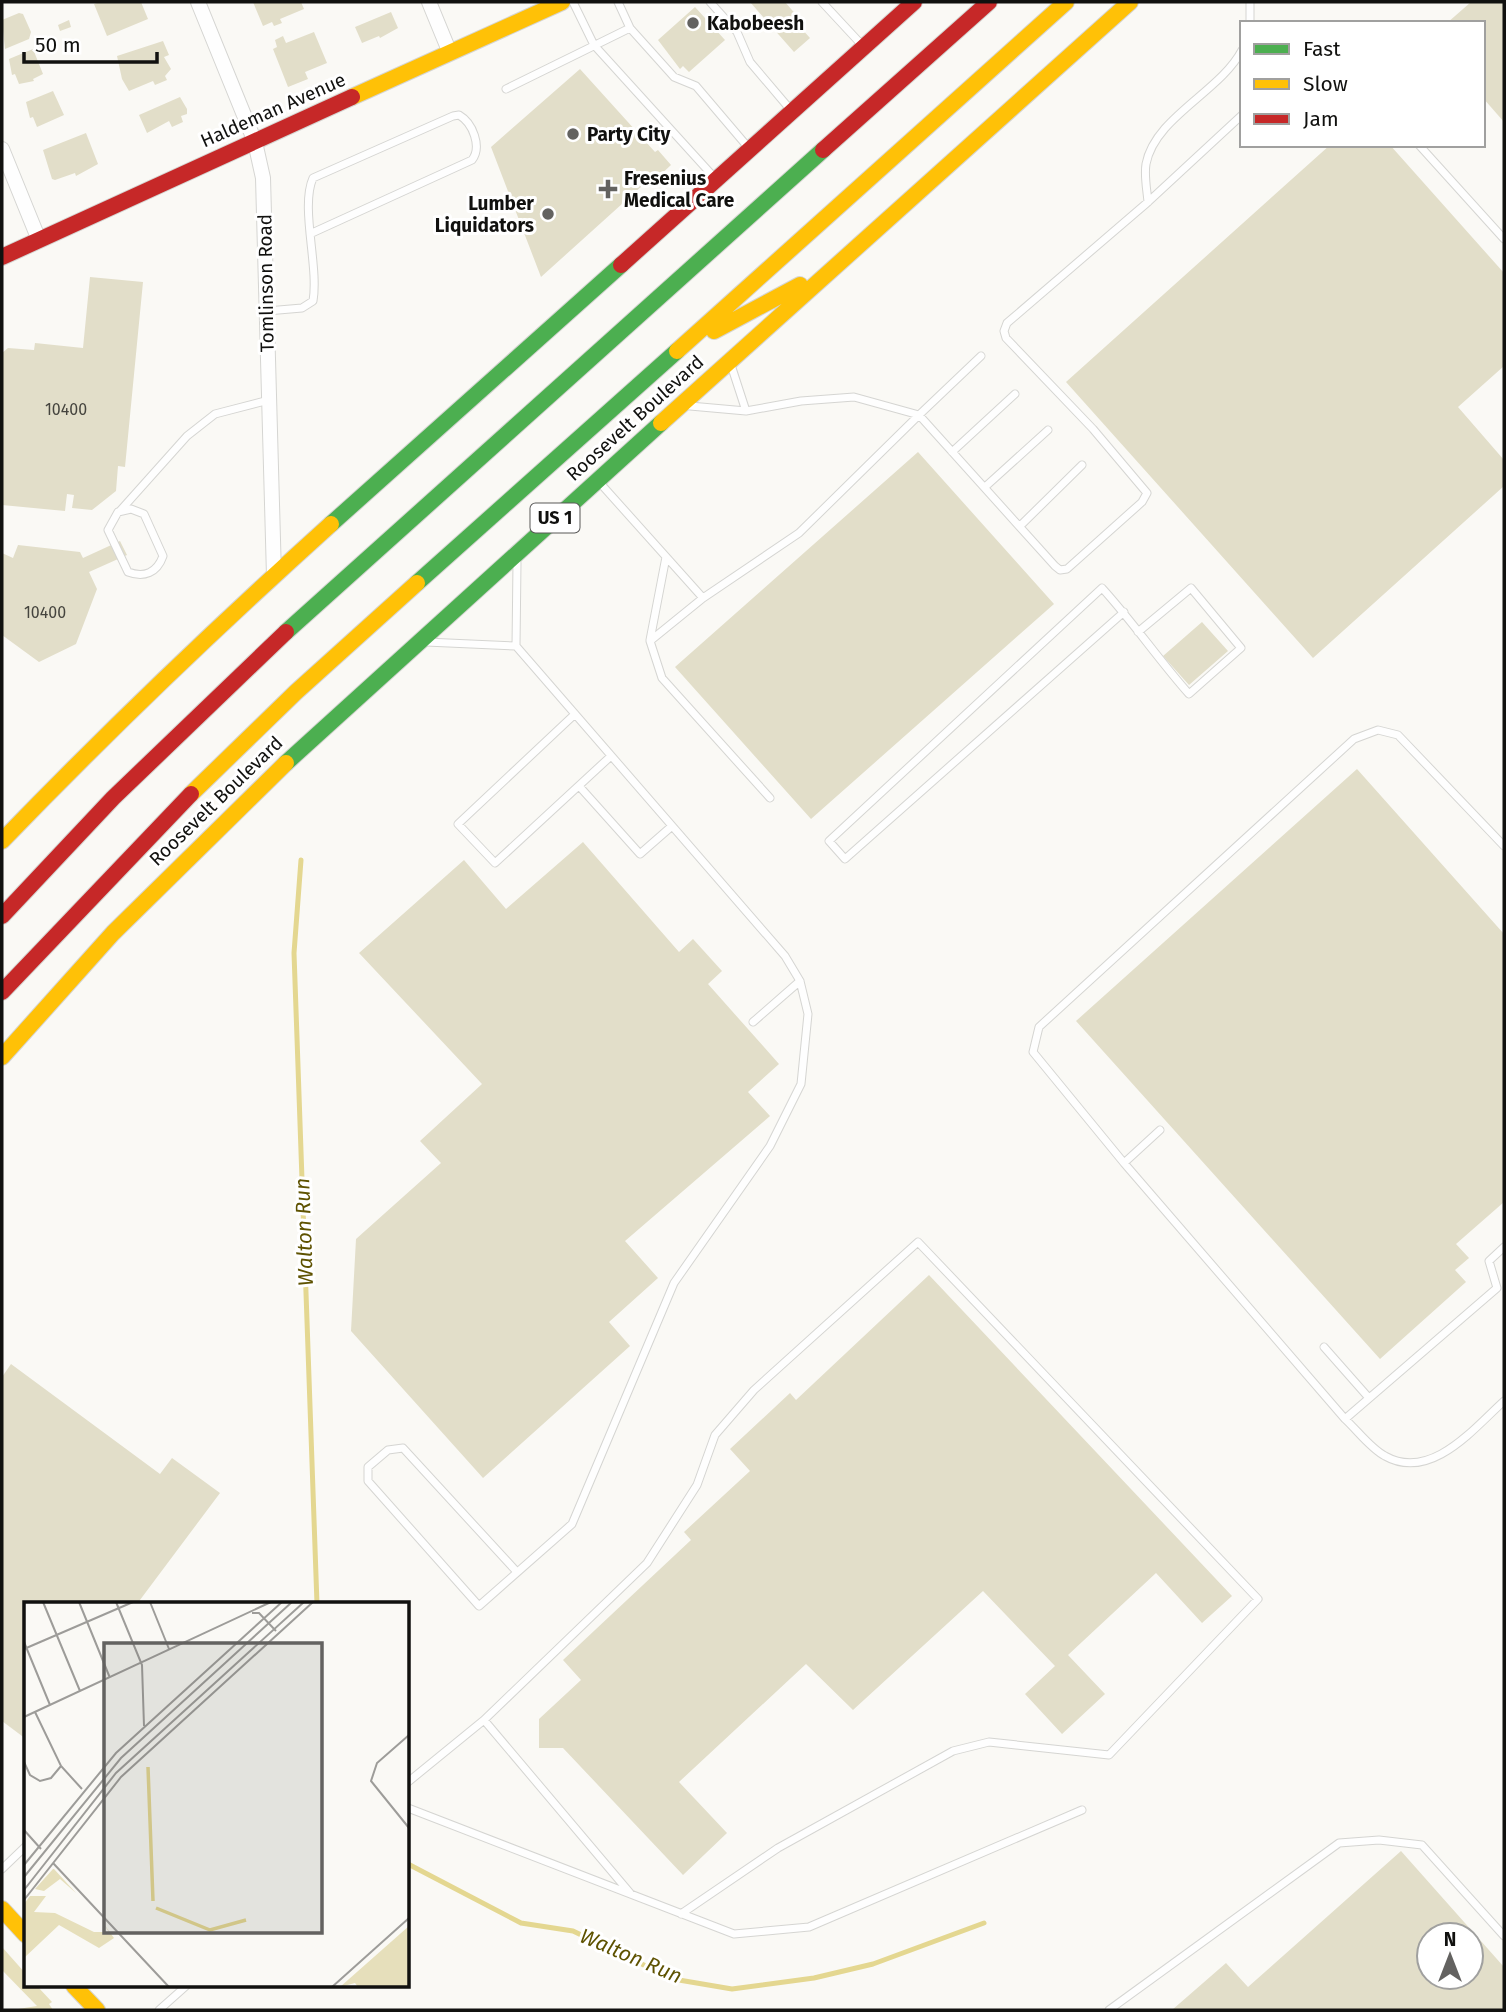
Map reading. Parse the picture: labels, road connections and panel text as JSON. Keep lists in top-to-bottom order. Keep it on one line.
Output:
{"streets":{"main road":["Haldeman Avenue","Roosevelt Boulevard","US 1"],"street":["Tomlinson Road"]},"crossings":[["Haldeman Avenue","Tomlinson Road"]],"water":["Walton Run"],"places":{"other":["Kabobeesh","Party City","Lumber Liquidators"],"health":["Fresenius Medical Care"]},"house_numbers":["10400","10400"],"legend":["Fast","Slow","Jam"],"scale_bar":"50 m","north":"top"}
